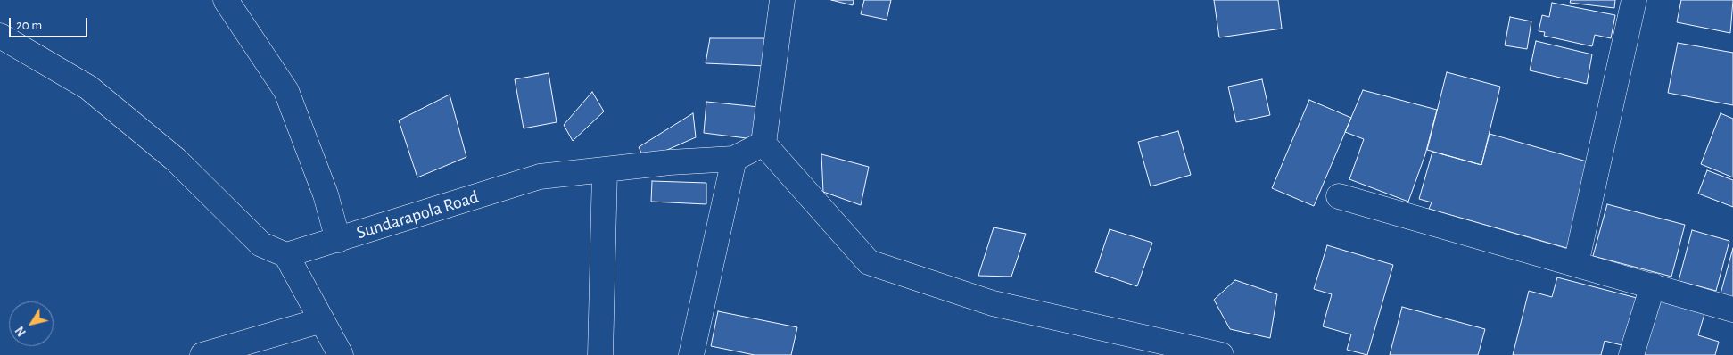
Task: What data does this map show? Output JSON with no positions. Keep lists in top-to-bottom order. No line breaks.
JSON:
{"streets":{"street":["Sundarapola Road"]},"scale_bar":"20 m","north":"bottom left"}
